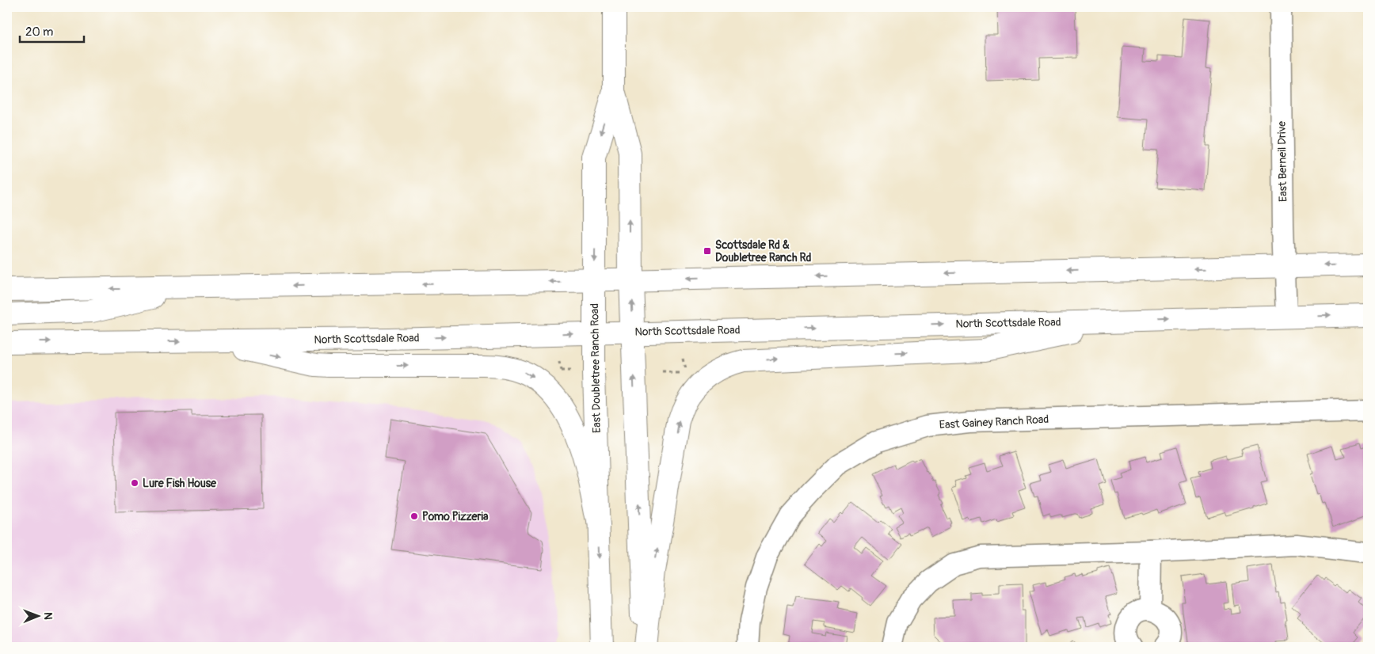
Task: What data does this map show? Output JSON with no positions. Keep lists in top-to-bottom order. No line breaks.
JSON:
{"streets":{"main road":["North Scottsdale Road","East Doubletree Ranch Road"],"street":["East Berneil Drive","East Gainey Ranch Road"]},"crossings":[["East Berneil Drive","North Scottsdale Road"],["North Scottsdale Road","East Doubletree Ranch Road"]],"places":{"transit":["Scottsdale Rd & Doubletree Ranch Rd"],"other":["Lure Fish House","Pomo Pizzeria"]},"scale_bar":"20 m","north":"right"}
